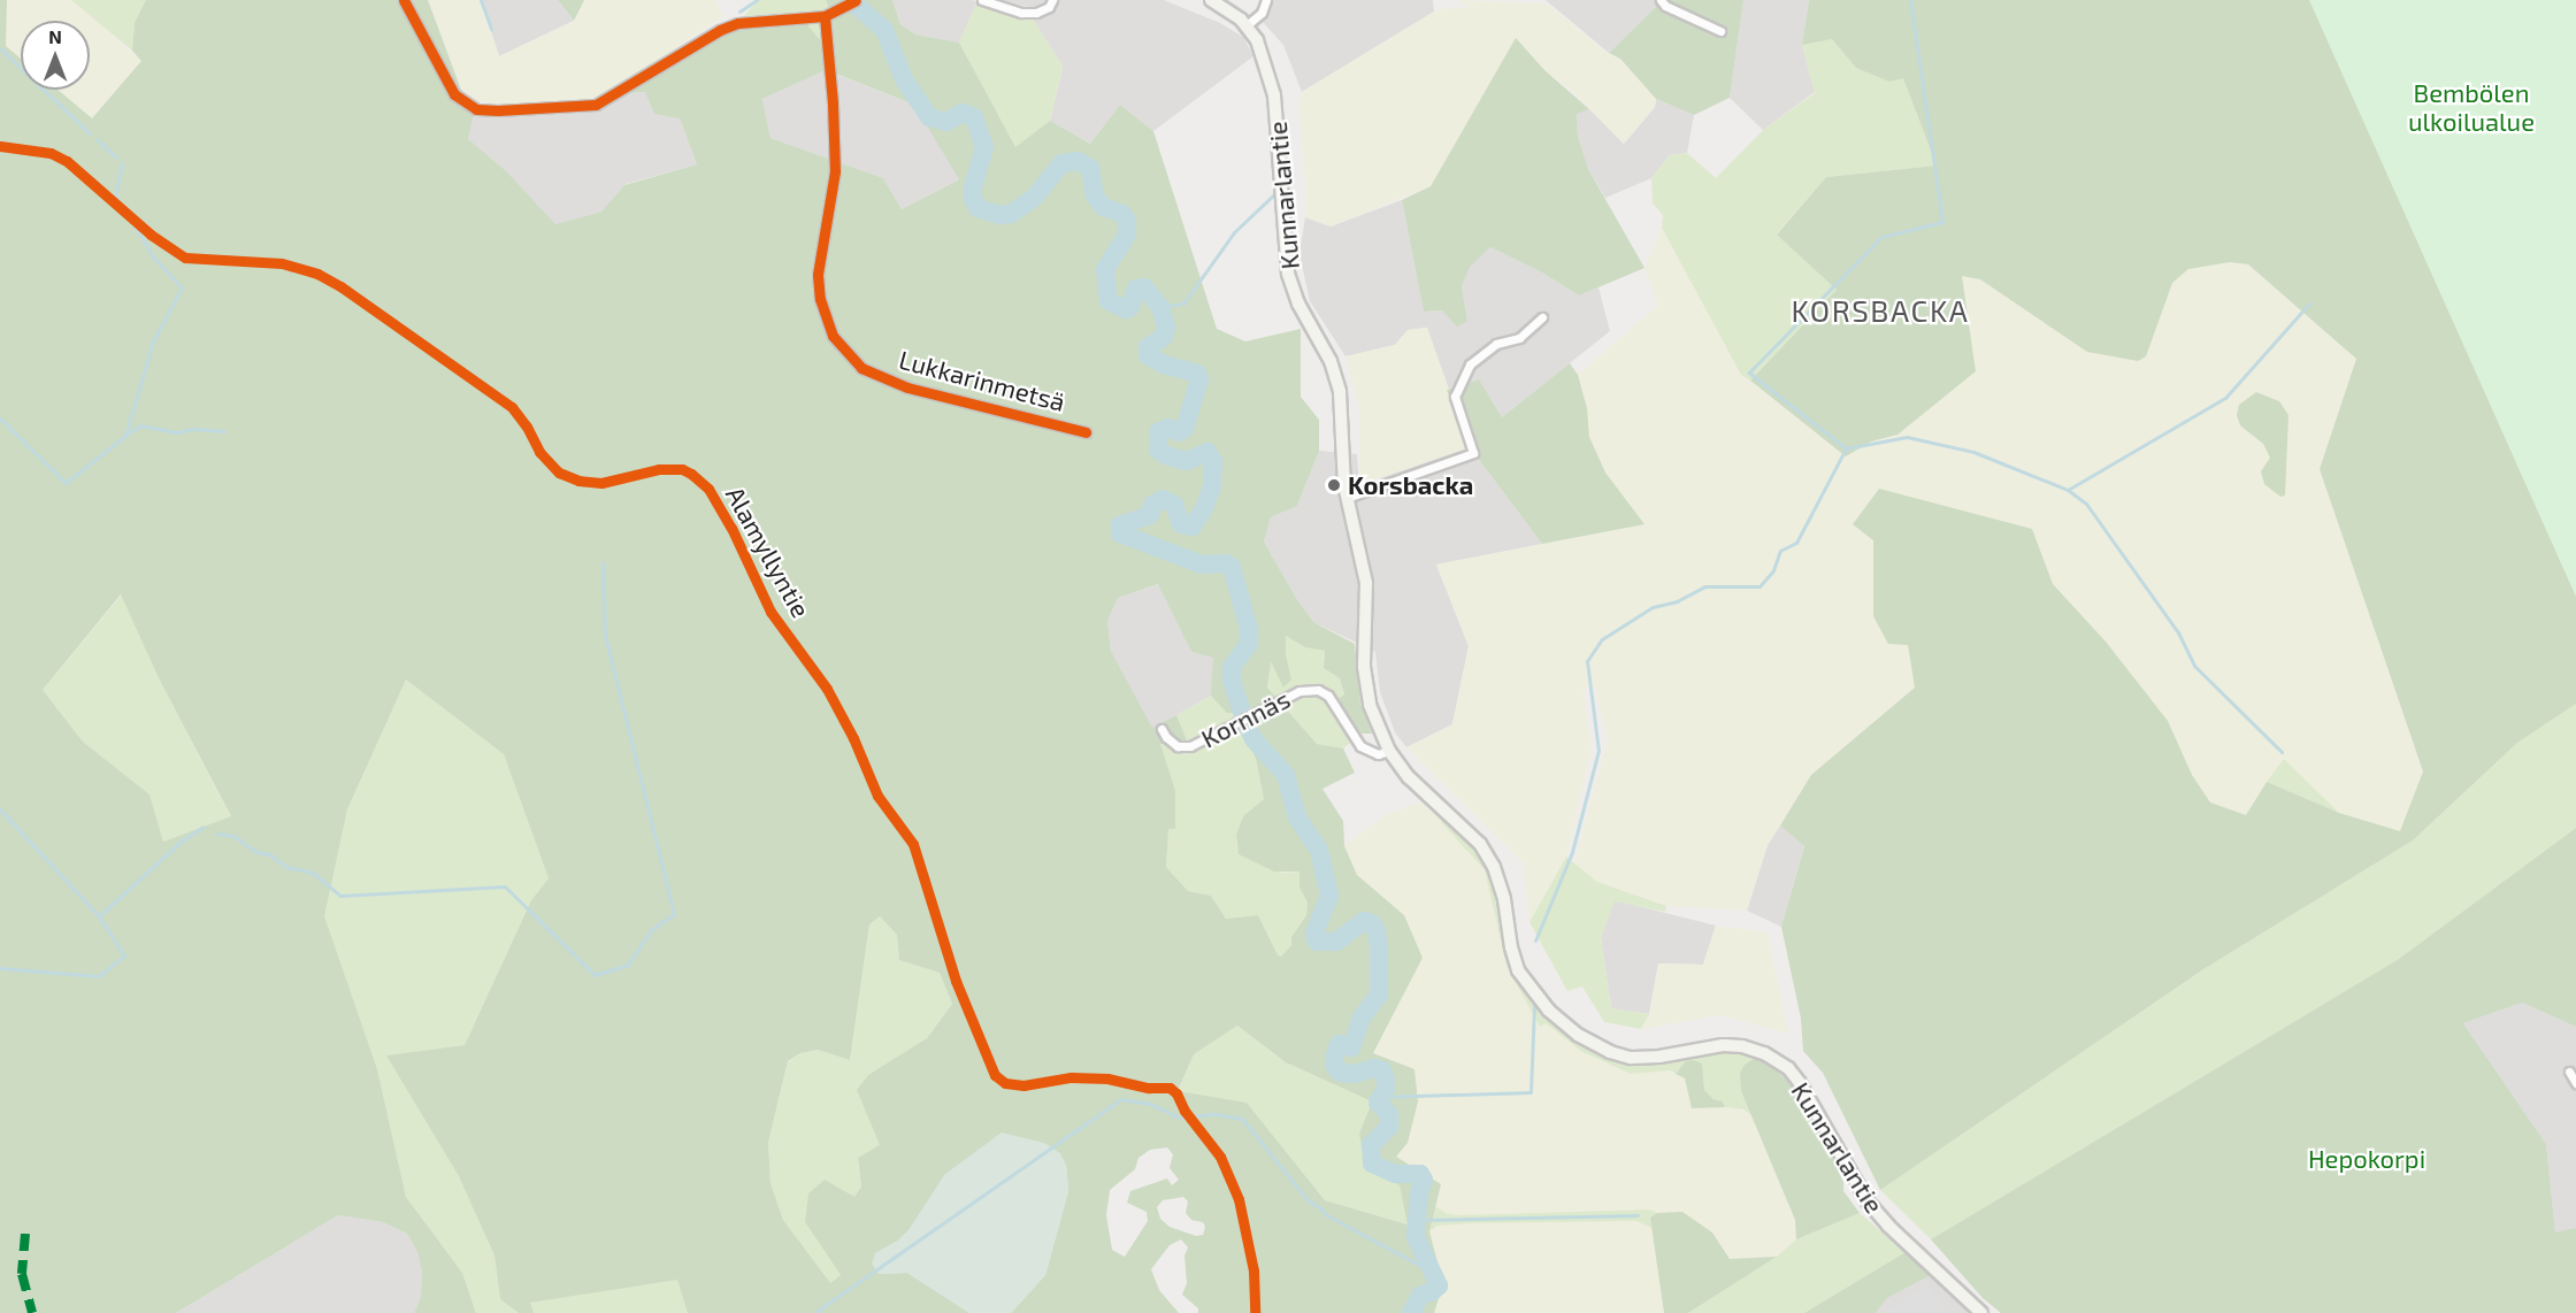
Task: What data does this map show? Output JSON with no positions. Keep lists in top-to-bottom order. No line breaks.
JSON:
{"streets":{"main road":["Kunnarlantie"],"street":["Lukkarinmetsä","Kornnäs"],"cycle path":["Alamyllyntie"]},"crossings":[["Kunnarlantie","Kornnäs"]],"districts":["KORSBACKA"],"parks":["Bembölen ulkoilualue","Hepokorpi"],"places":["Korsbacka"],"north":"top"}
